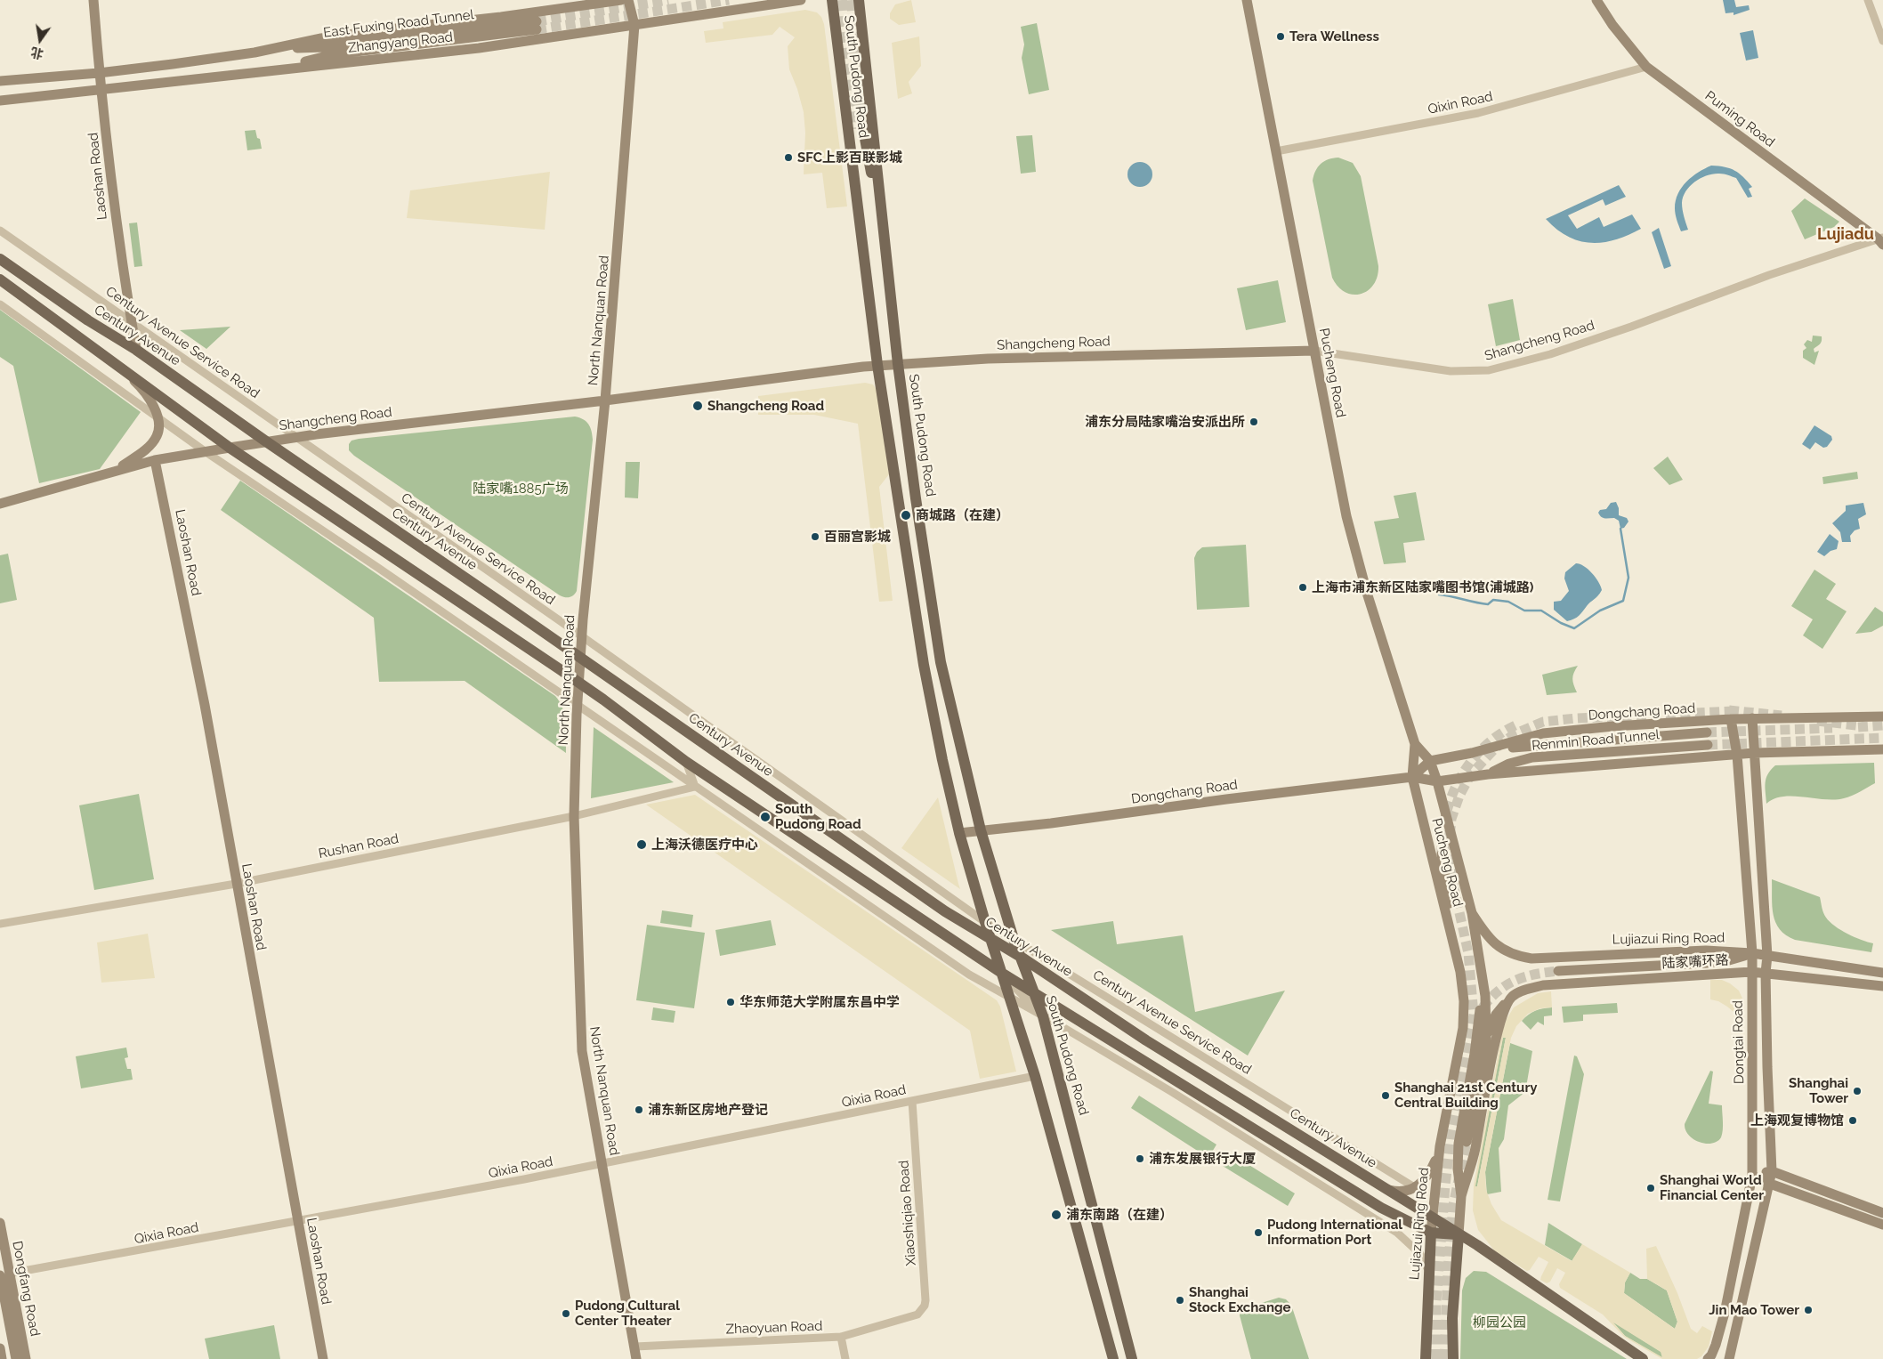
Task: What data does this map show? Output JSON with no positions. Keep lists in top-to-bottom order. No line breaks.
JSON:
{"streets":{"main road":["South Pudong Road","Century Avenue","Lujiazui Ring Road"],"street":["East Fuxing Road Tunnel","Zhangyang Road","Qixin Road","Puming Road","Laoshan Road","North Nanquan Road","Shangcheng Road","Century Avenue Service Road","Pucheng Road","Dongchang Road","Renmin Road Tunnel","Rushan Road","陆家嘴环路","Dongtai Road","Qixia Road","Xiaoshiqiao Road","Dongfang Road","Zhaoyuan Road"]},"crossings":[["East Fuxing Road Tunnel","Zhangyang Road"],["Zhangyang Road","Laoshan Road"],["Zhangyang Road","North Nanquan Road"],["South Pudong Road","Century Avenue"],["South Pudong Road","Shangcheng Road"],["South Pudong Road","Century Avenue Service Road"],["South Pudong Road","Dongchang Road"],["South Pudong Road","Qixia Road"],["Qixin Road","Puming Road"],["Qixin Road","Pucheng Road"],["Puming Road","Shangcheng Road"],["Laoshan Road","Century Avenue"],["Laoshan Road","Shangcheng Road"],["Laoshan Road","Century Avenue Service Road"],["Laoshan Road","Rushan Road"],["Laoshan Road","Qixia Road"],["North Nanquan Road","Century Avenue"],["North Nanquan Road","Shangcheng Road"],["North Nanquan Road","Century Avenue Service Road"],["North Nanquan Road","Rushan Road"],["North Nanquan Road","Qixia Road"],["North Nanquan Road","Zhaoyuan Road"],["Century Avenue","Shangcheng Road"],["Century Avenue","Lujiazui Ring Road"],["Shangcheng Road","Century Avenue Service Road"],["Shangcheng Road","Pucheng Road"],["Pucheng Road","Dongchang Road"],["Pucheng Road","Lujiazui Ring Road"],["Dongchang Road","Renmin Road Tunnel"],["Dongchang Road","Dongtai Road"],["Lujiazui Ring Road","Dongtai Road"],["陆家嘴环路","Dongtai Road"],["Qixia Road","Xiaoshiqiao Road"],["Qixia Road","Dongfang Road"],["Xiaoshiqiao Road","Zhaoyuan Road"]],"districts":["Lujiadu"],"parks":["陆家嘴1885广场","柳园公园"],"places":["Tera Wellness","SFC上影百联影城","Shangcheng Road","浦东分局陆家嘴治安派出所","商城路（在建）","百丽宫影城","上海市浦东新区陆家嘴图书馆(浦城路)","South Pudong Road","上海沃德医疗中心","华东师范大学附属东昌中学","Shanghai Tower","Shanghai 21st Century Central Building","浦东新区房地产登记","上海观复博物馆","浦东发展银行大厦","Shanghai World Financial Center","浦东南路（在建）","Pudong International Information Port","Shanghai Stock Exchange","Jin Mao Tower","Pudong Cultural Center Theater"],"north":"bottom"}
